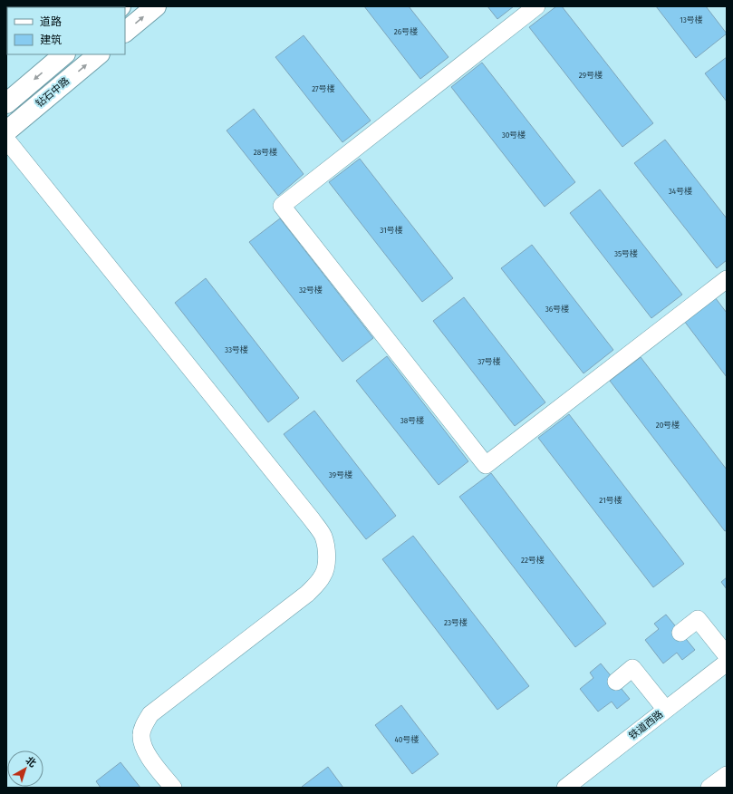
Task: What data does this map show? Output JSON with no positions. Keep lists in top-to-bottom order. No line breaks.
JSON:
{"streets":{"main road":["钻石中路"],"street":["铁道西路"]},"house_numbers":["13号楼","26号楼","29号楼","27号楼","30号楼","28号楼","34号楼","31号楼","35号楼","32号楼","36号楼","33号楼","37号楼","38号楼","20号楼","39号楼","21号楼","22号楼","23号楼","40号楼"],"legend":["道路","建筑"],"north":"top right"}
